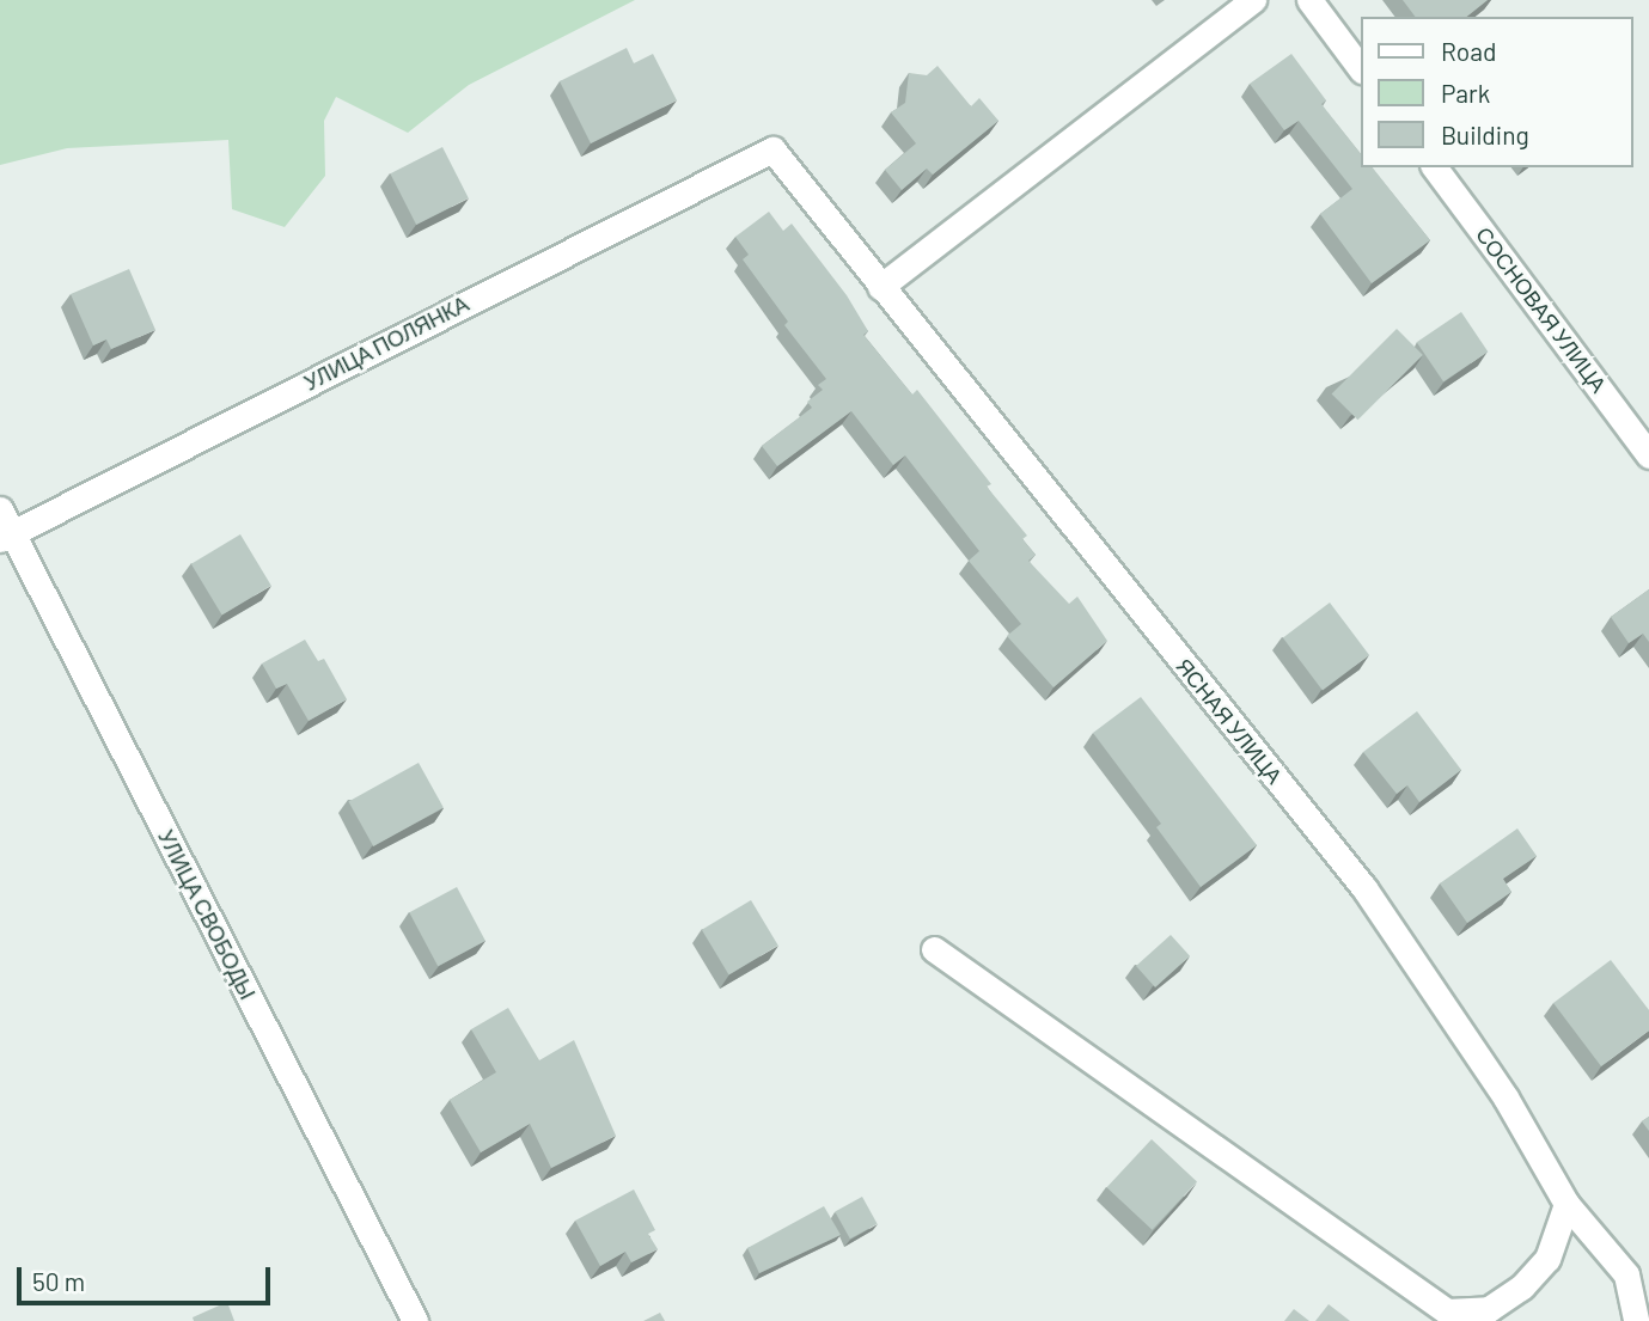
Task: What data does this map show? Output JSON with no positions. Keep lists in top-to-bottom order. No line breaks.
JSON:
{"streets":{"street":["СОСНОВАЯ УЛИЦА","УЛИЦА ПОЛЯНКА","ЯСНАЯ УЛИЦА","УЛИЦА СВОБОДЫ"]},"crossings":[["УЛИЦА ПОЛЯНКА","ЯСНАЯ УЛИЦА"],["УЛИЦА ПОЛЯНКА","УЛИЦА СВОБОДЫ"]],"legend":["Road","Park","Building"],"scale_bar":"50 m"}
